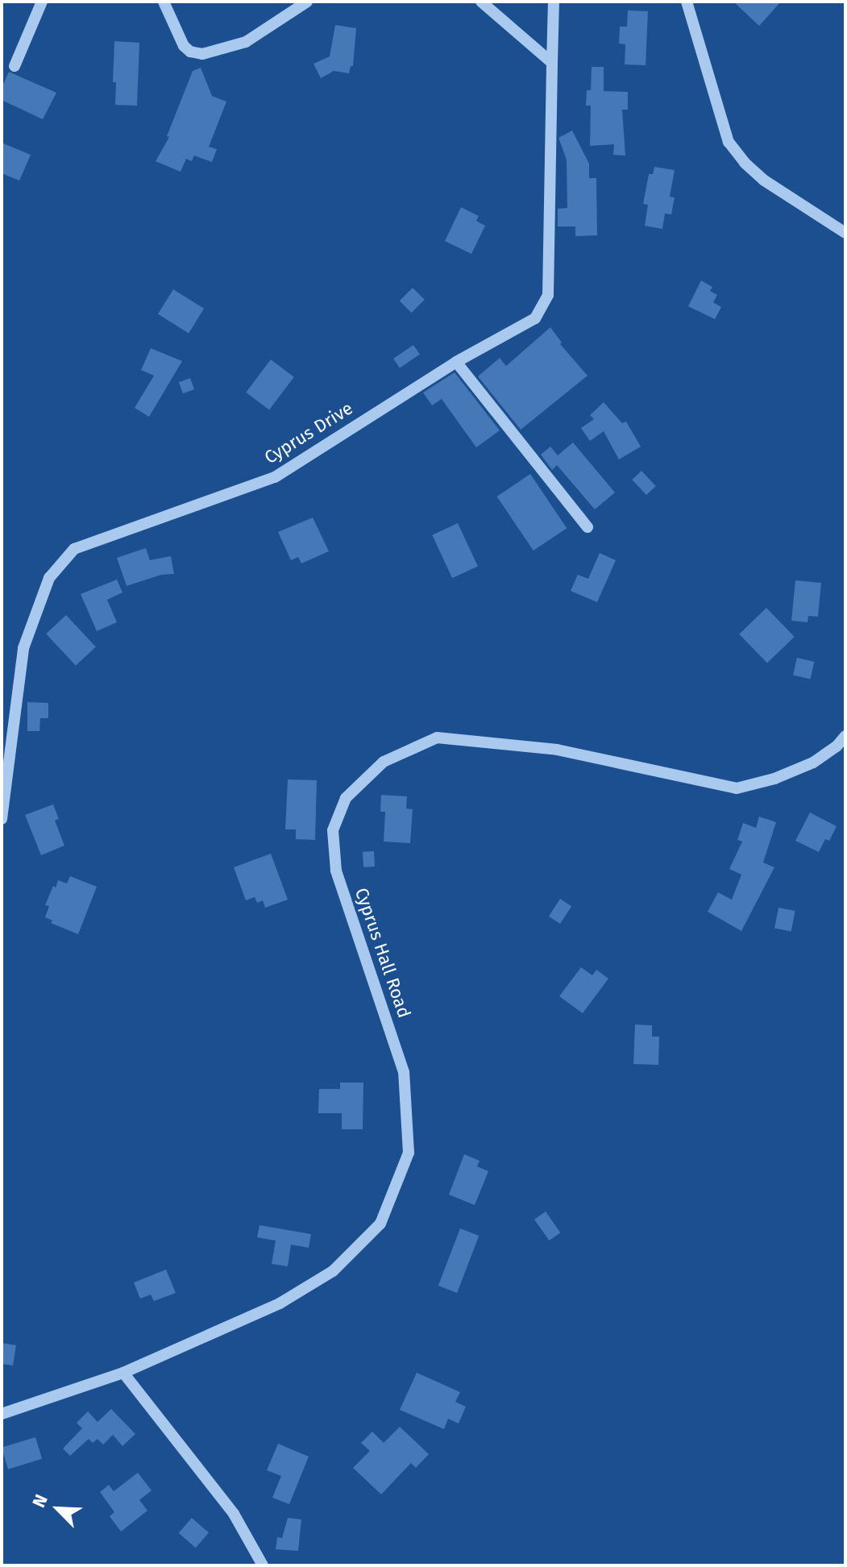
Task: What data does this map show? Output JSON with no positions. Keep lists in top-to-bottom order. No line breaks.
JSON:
{"streets":{"street":["Cyprus Drive","Cyprus Hall Road"]},"north":"top left"}
